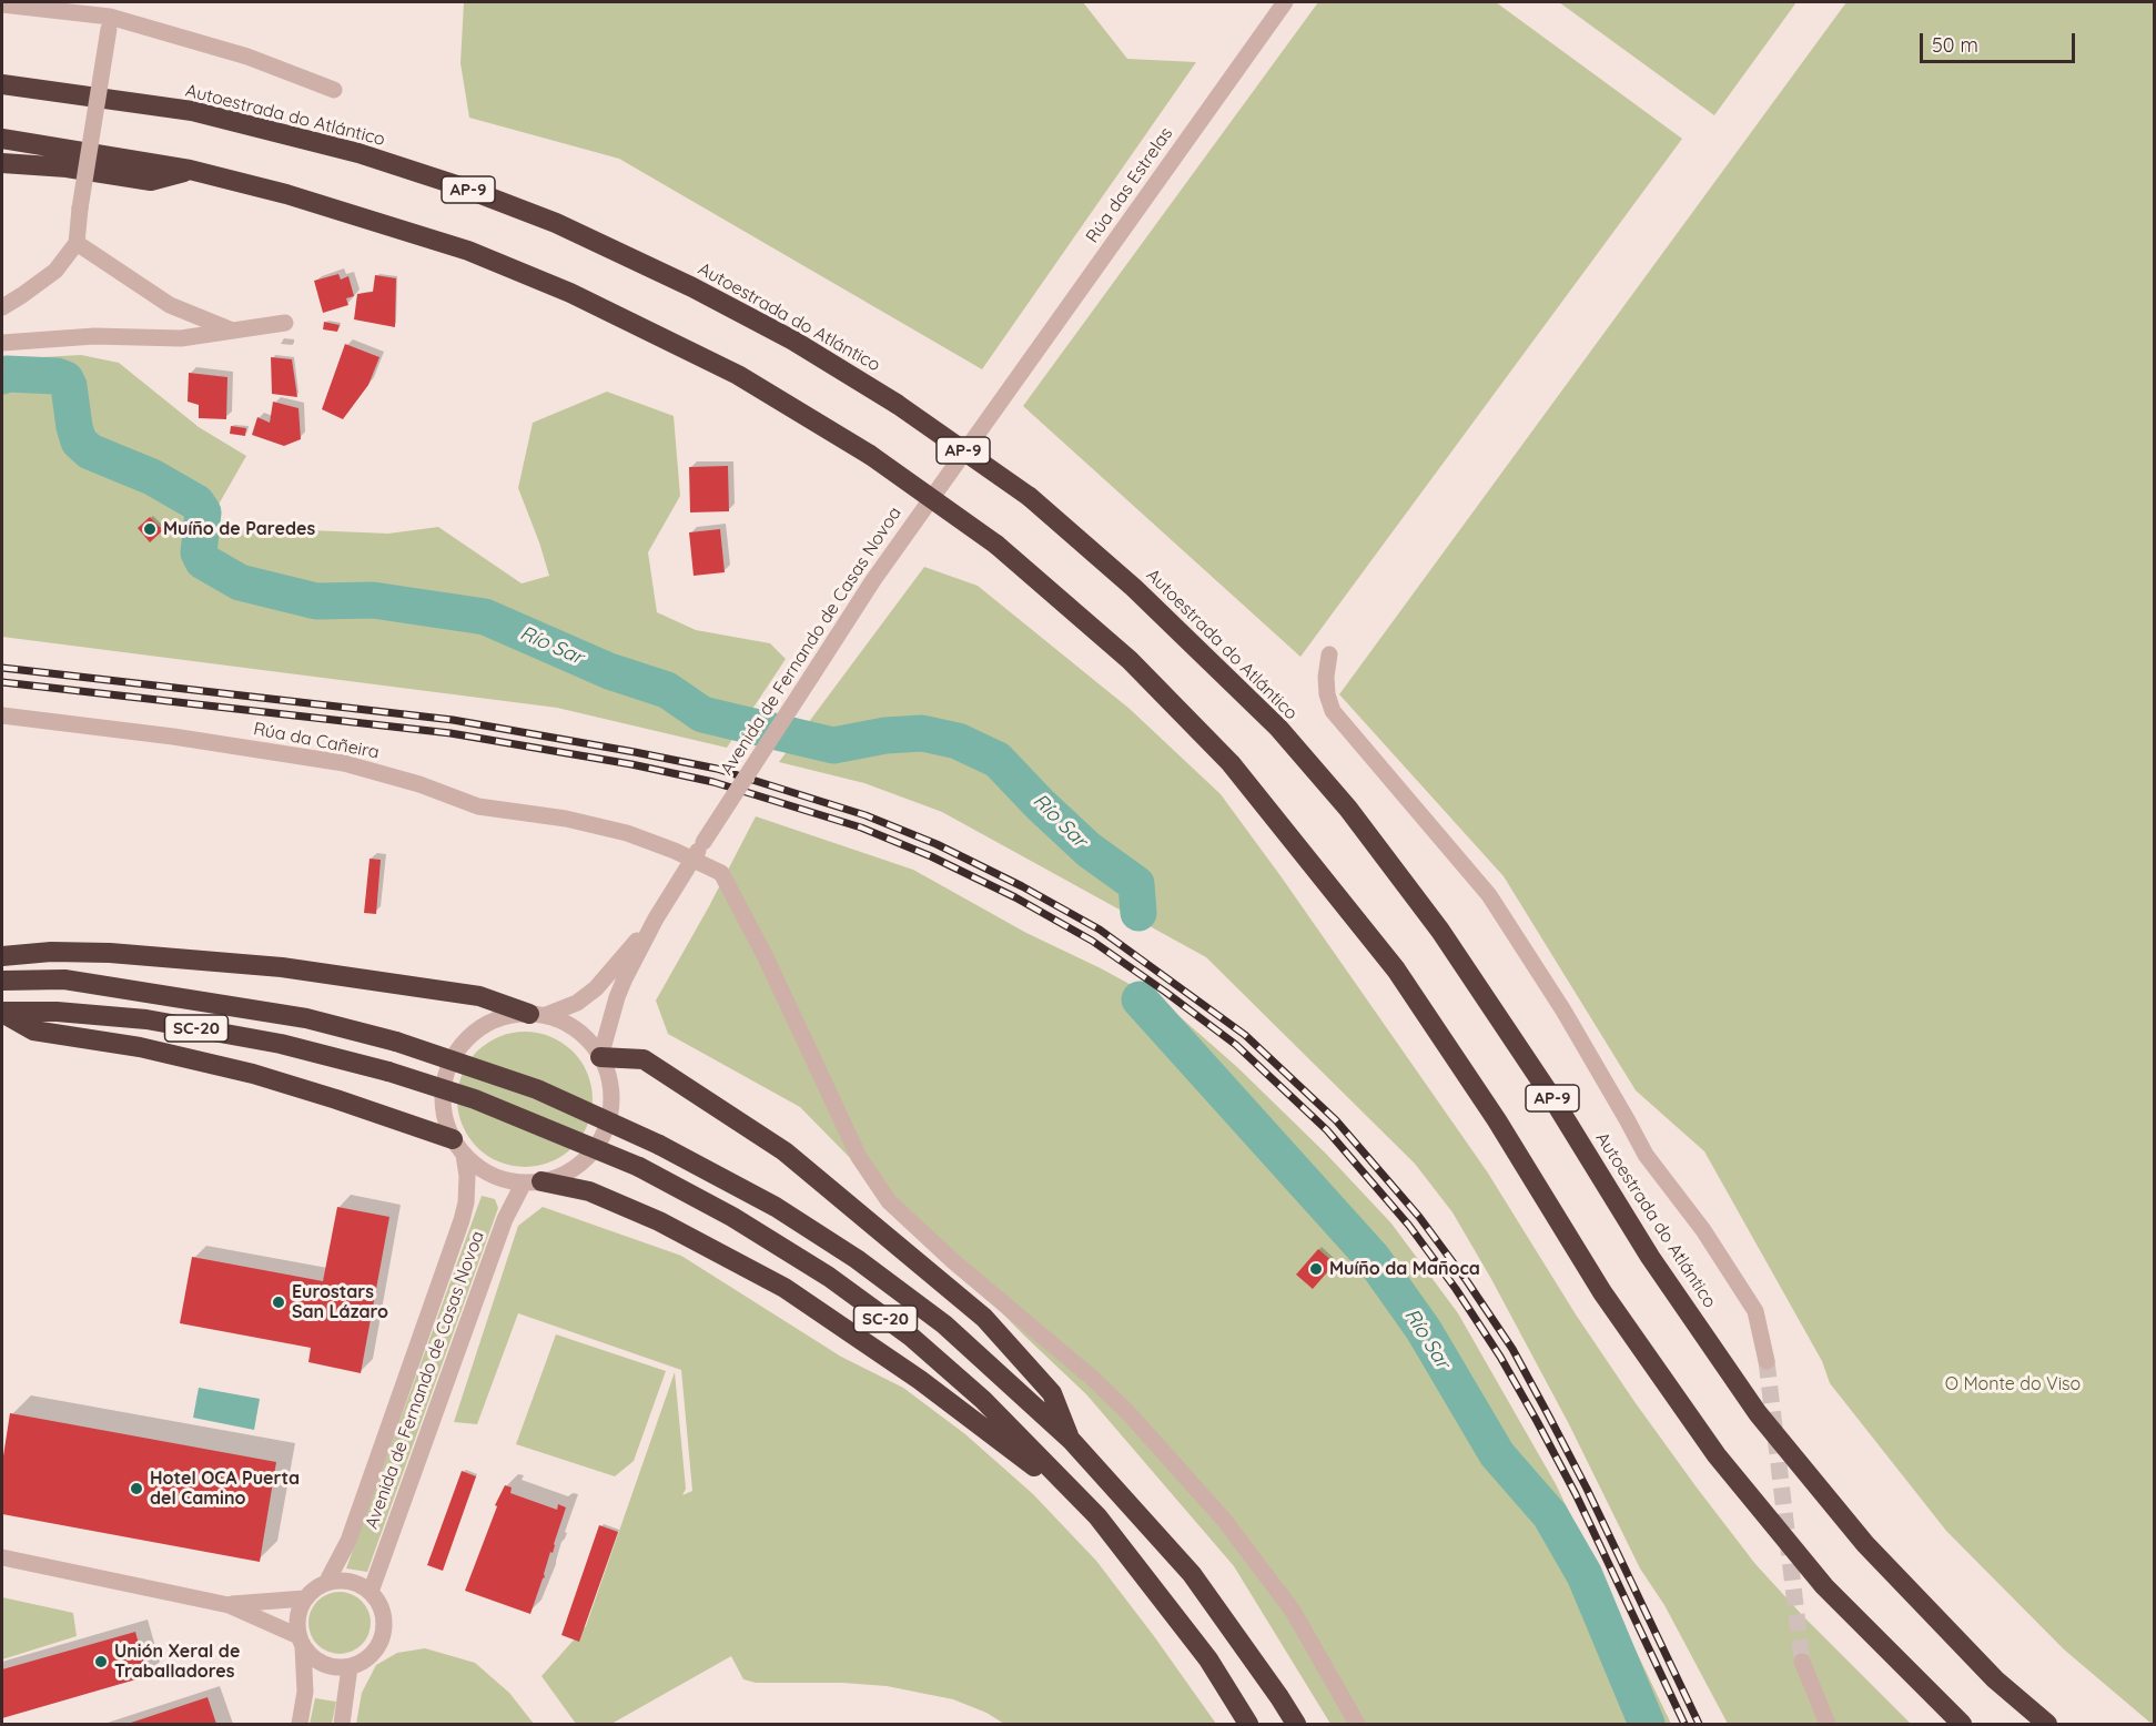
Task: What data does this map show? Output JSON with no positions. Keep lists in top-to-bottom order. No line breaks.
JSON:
{"streets":{"highway":["Autoestrada do Atlántico","AP-9","SC-20"],"street":["Rúa das Estrelas","Avenida de Fernando de Casas Novoa","Rúa da Cañeira"]},"crossings":[["Rúa das Estrelas","Avenida de Fernando de Casas Novoa"],["Avenida de Fernando de Casas Novoa","Rúa da Cañeira"]],"water":["Río Sar"],"parks":["O Monte do Viso"],"places":["Muíño de Paredes","Muíño da Mañoca","Eurostars San Lázaro","Hotel OCA Puerta del Camino","Unión Xeral de Traballadores"],"scale_bar":"50 m"}
